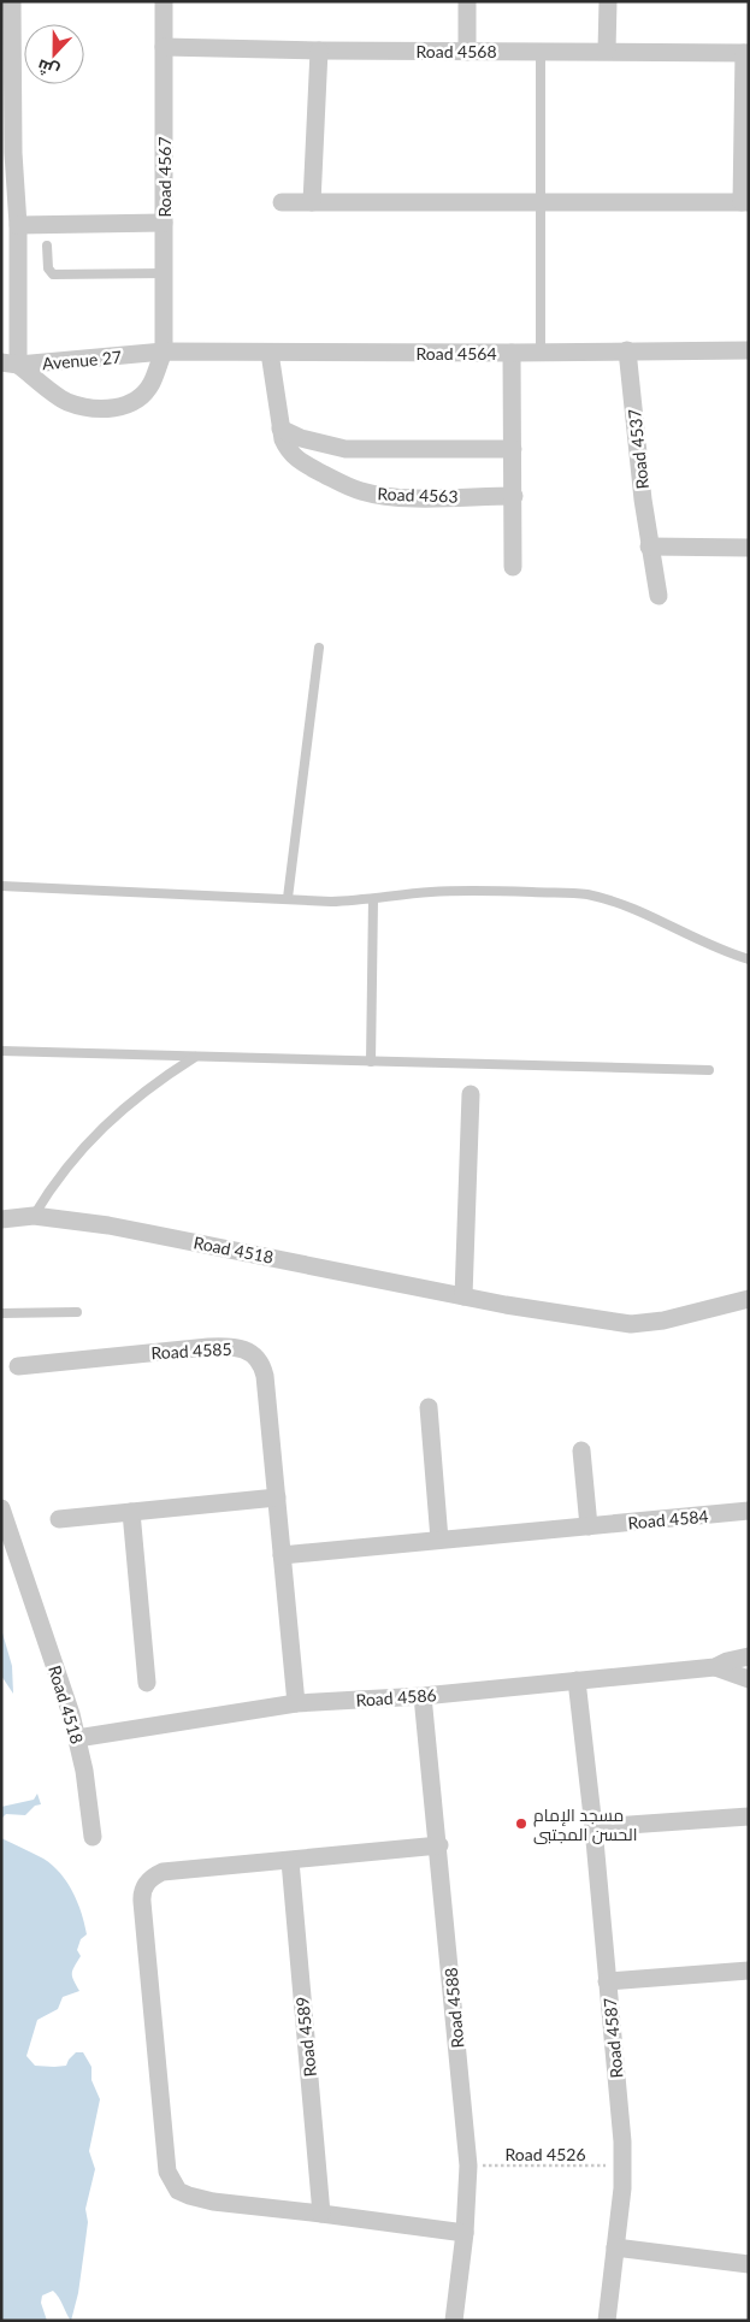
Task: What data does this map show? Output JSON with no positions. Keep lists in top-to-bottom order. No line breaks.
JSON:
{"streets":{"street":["Road 4568","Road 4567","Road 4564","Avenue 27","Road 4537","Road 4563","Road 4518","Road 4585","Road 4584","Road 4586","Road 4588","Road 4589","Road 4587"],"path":["Road 4526"]},"crossings":[["Road 4568","Road 4567"],["Road 4567","Road 4564"],["Road 4567","Avenue 27"],["Road 4564","Avenue 27"],["Road 4564","Road 4537"],["Road 4564","Road 4563"],["Road 4518","Road 4586"],["Road 4585","Road 4584"],["Road 4585","Road 4586"],["Road 4586","Road 4588"],["Road 4586","Road 4587"],["Road 4588","Road 4526"],["Road 4587","Road 4526"]],"places":["مسجد الإمام الحسن المجتبى"],"north":"bottom"}
